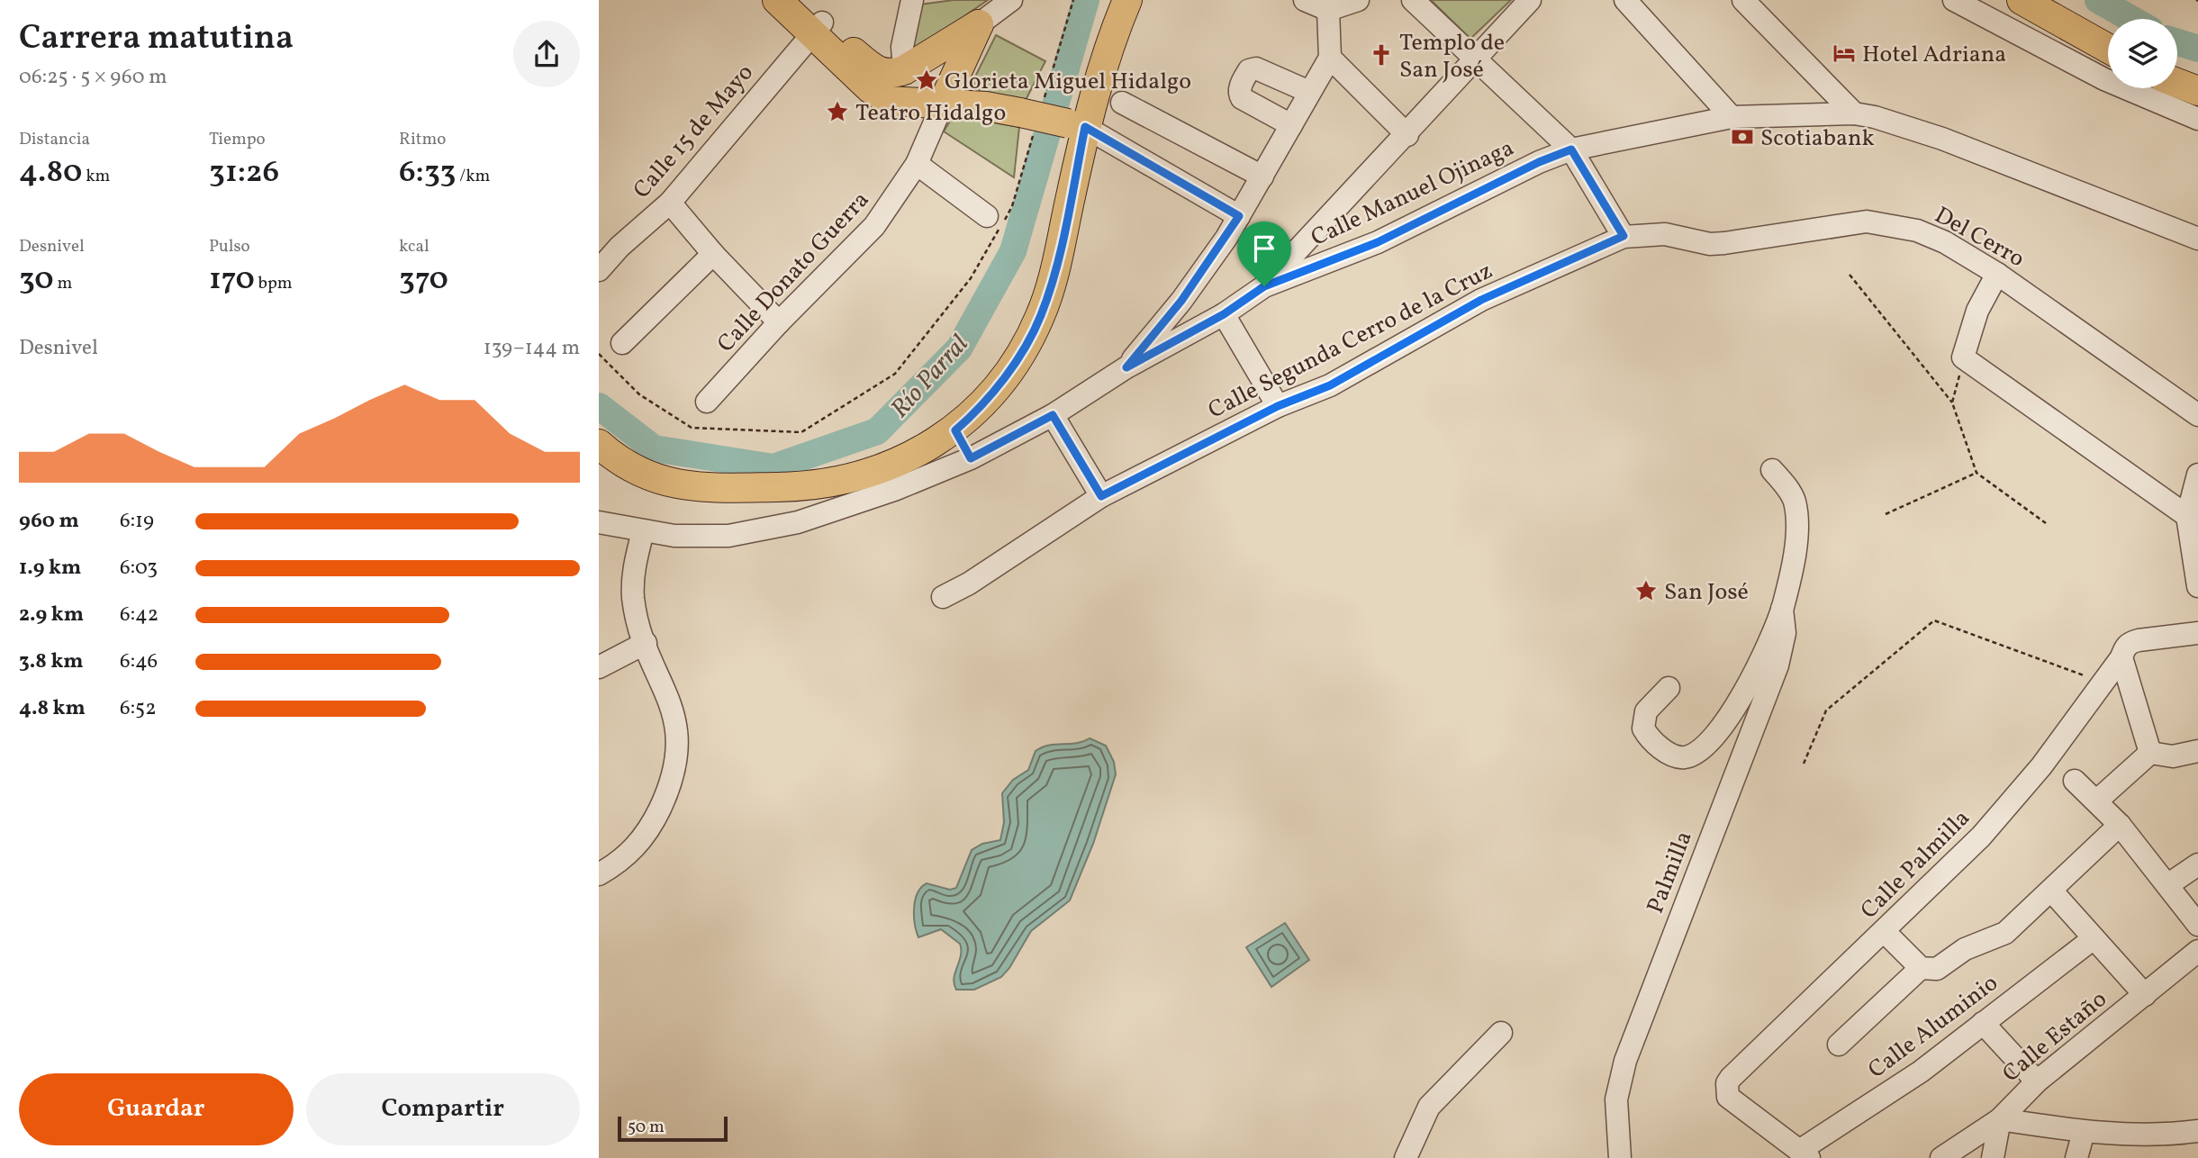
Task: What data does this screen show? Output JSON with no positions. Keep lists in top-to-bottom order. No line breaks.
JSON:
{"streets":{"street":["Calle 15 de Mayo","Calle Manuel Ojinaga","Del Cerro","Calle Donato Guerra","Calle Segunda Cerro de la Cruz","Calle Palmilla","Palmilla","Calle Aluminio","Calle Estaño"]},"crossings":[["Del Cerro","Calle Segunda Cerro de la Cruz"],["Calle Palmilla","Calle Aluminio"]],"water":["Río Parral"],"places":{"hotel":["Hotel Adriana"],"church":["Templo de San José"],"place":["Glorieta Miguel Hidalgo","Teatro Hidalgo","San José"],"bank":["Scotiabank"]},"scale_bar":"50 m","page":{"heading":["Carrera matutina","06:25 · 5 × 960 m"],"stats":[["Distancia","4.80 km"],["Tiempo","31:26"],["Ritmo","6:33 /km"],["Desnivel","30 m"],["Pulso","170 bpm"],["kcal","370"]],"chart":["Desnivel","139–144 m"],"list":[{"name":"960 m","note":"6:19"},{"name":"1.9 km","note":"6:03"},{"name":"2.9 km","note":"6:42"},{"name":"3.8 km","note":"6:46"},{"name":"4.8 km","note":"6:52"}],"buttons":["Guardar","Compartir"],"scale":"50 m"}}
